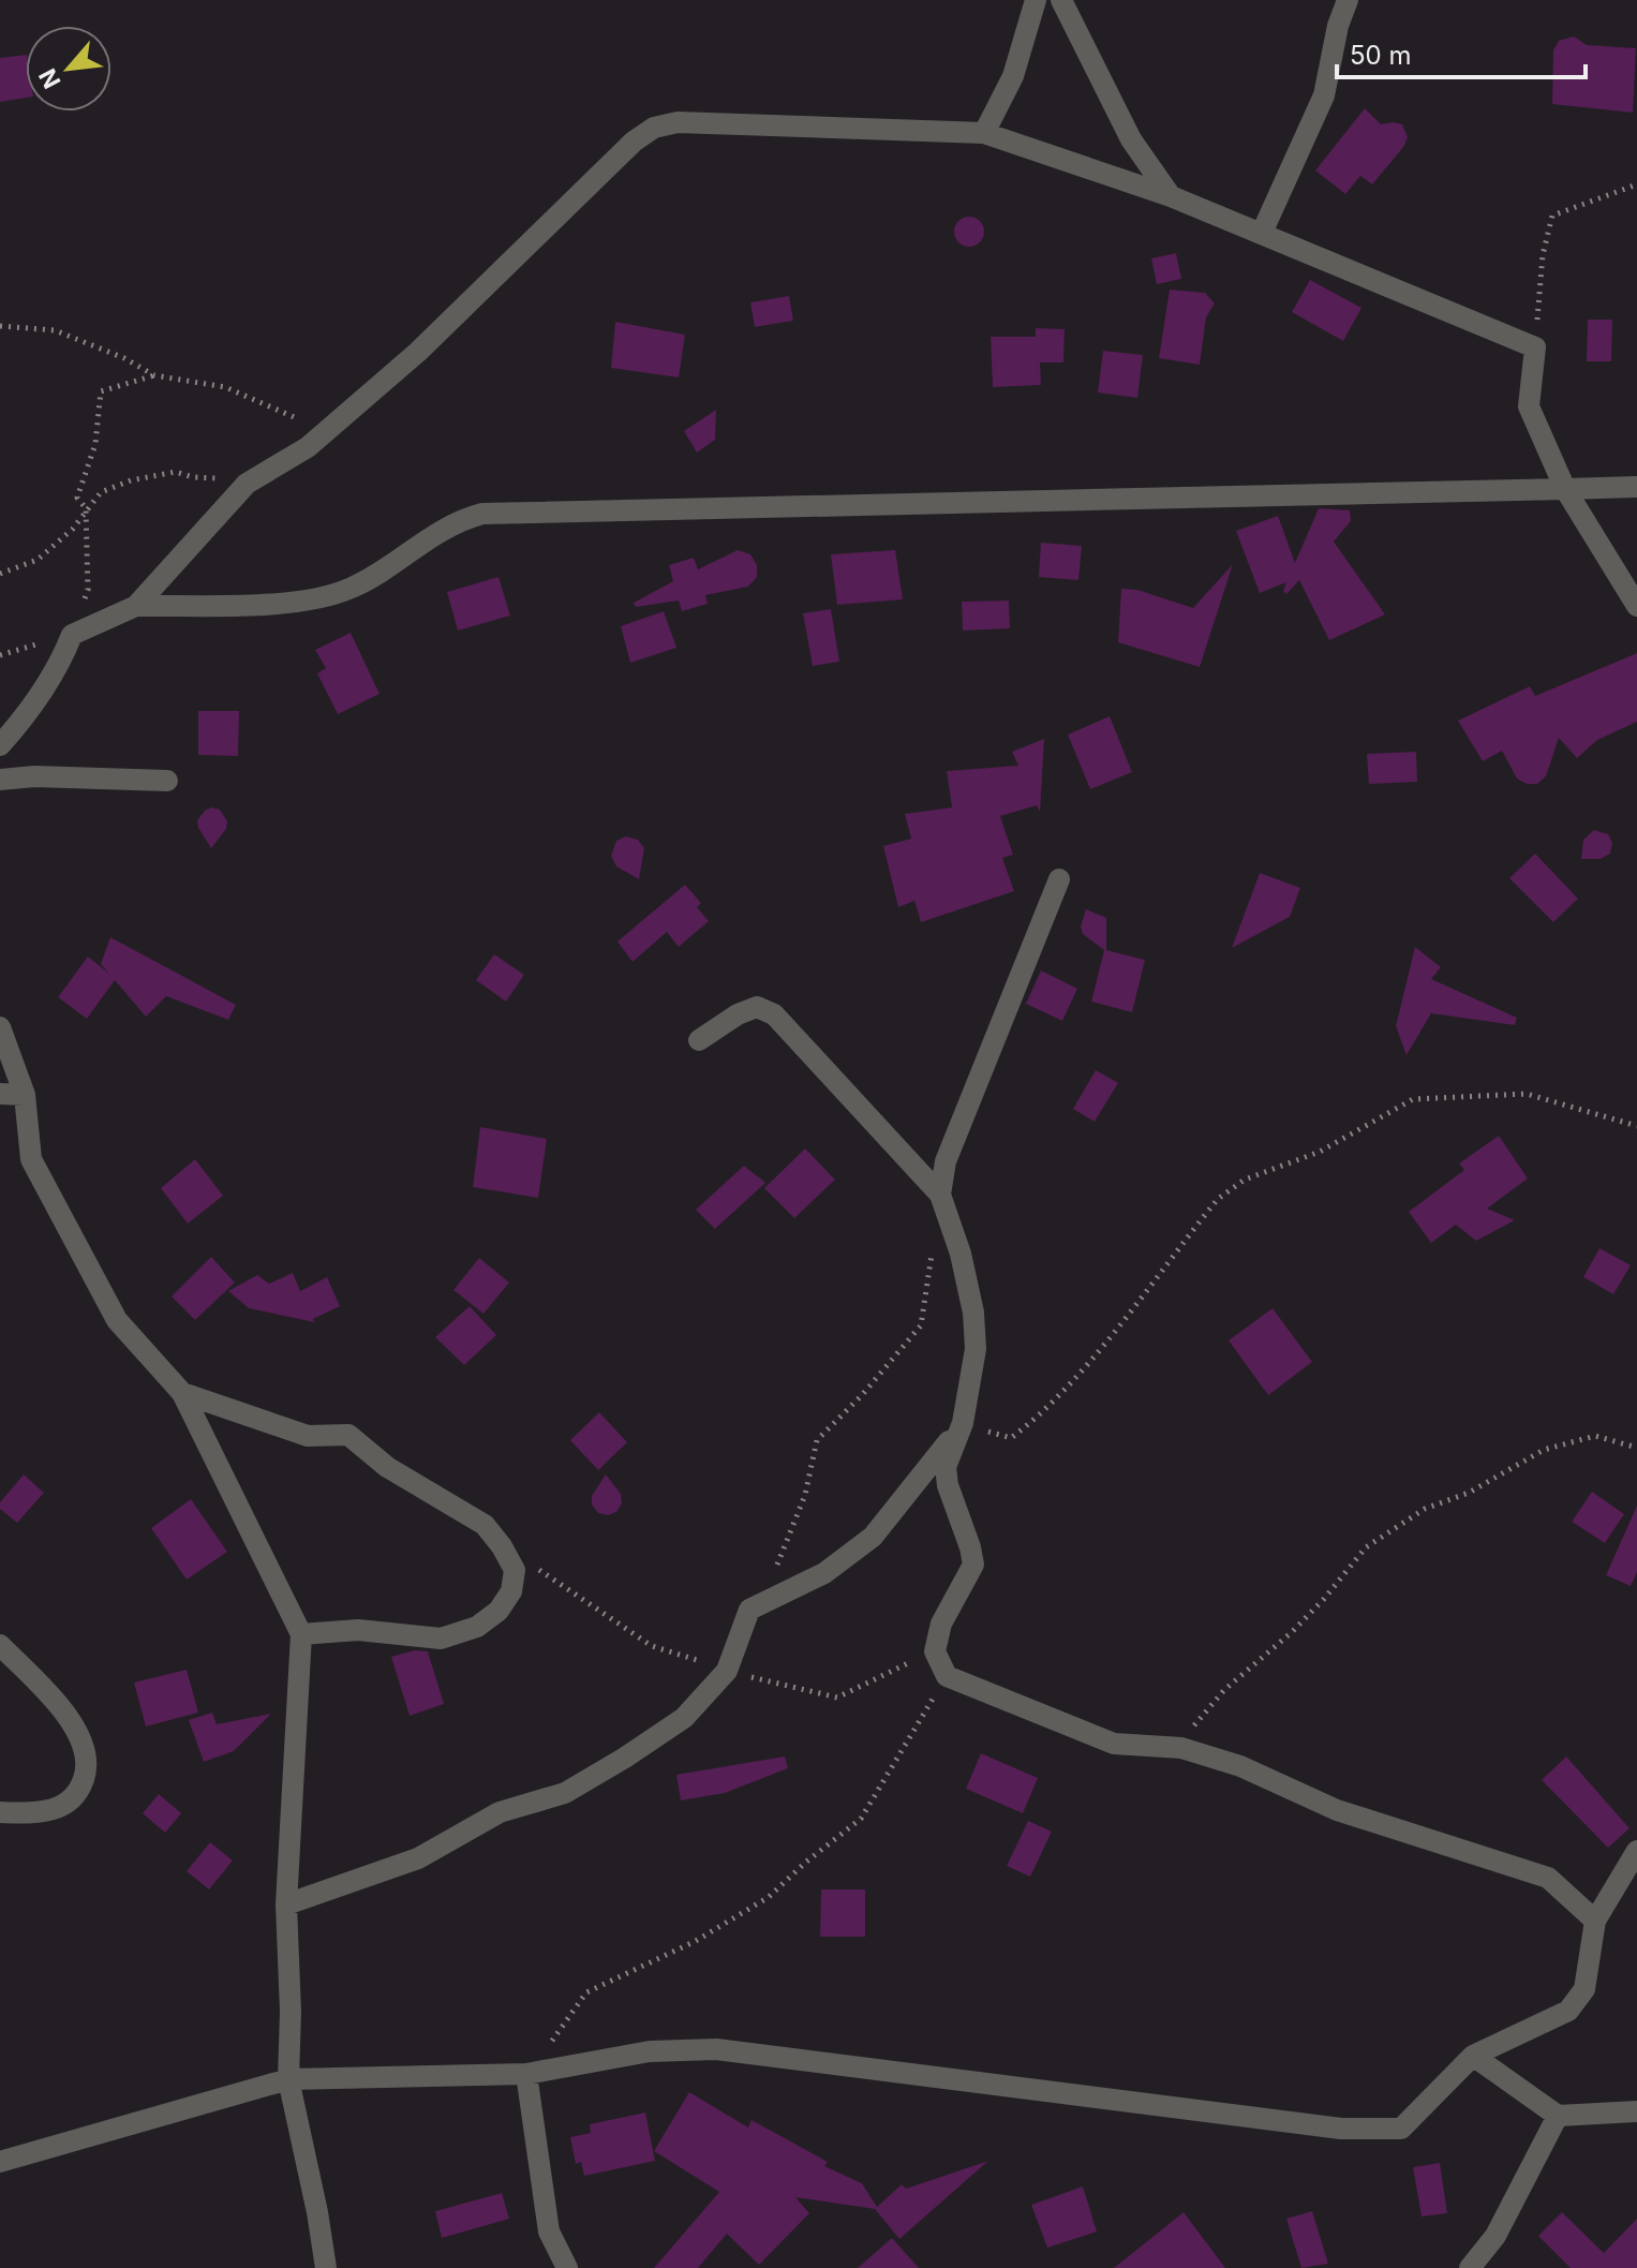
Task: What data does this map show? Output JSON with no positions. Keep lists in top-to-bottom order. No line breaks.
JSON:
{"scale_bar":"50 m","north":"bottom left"}
